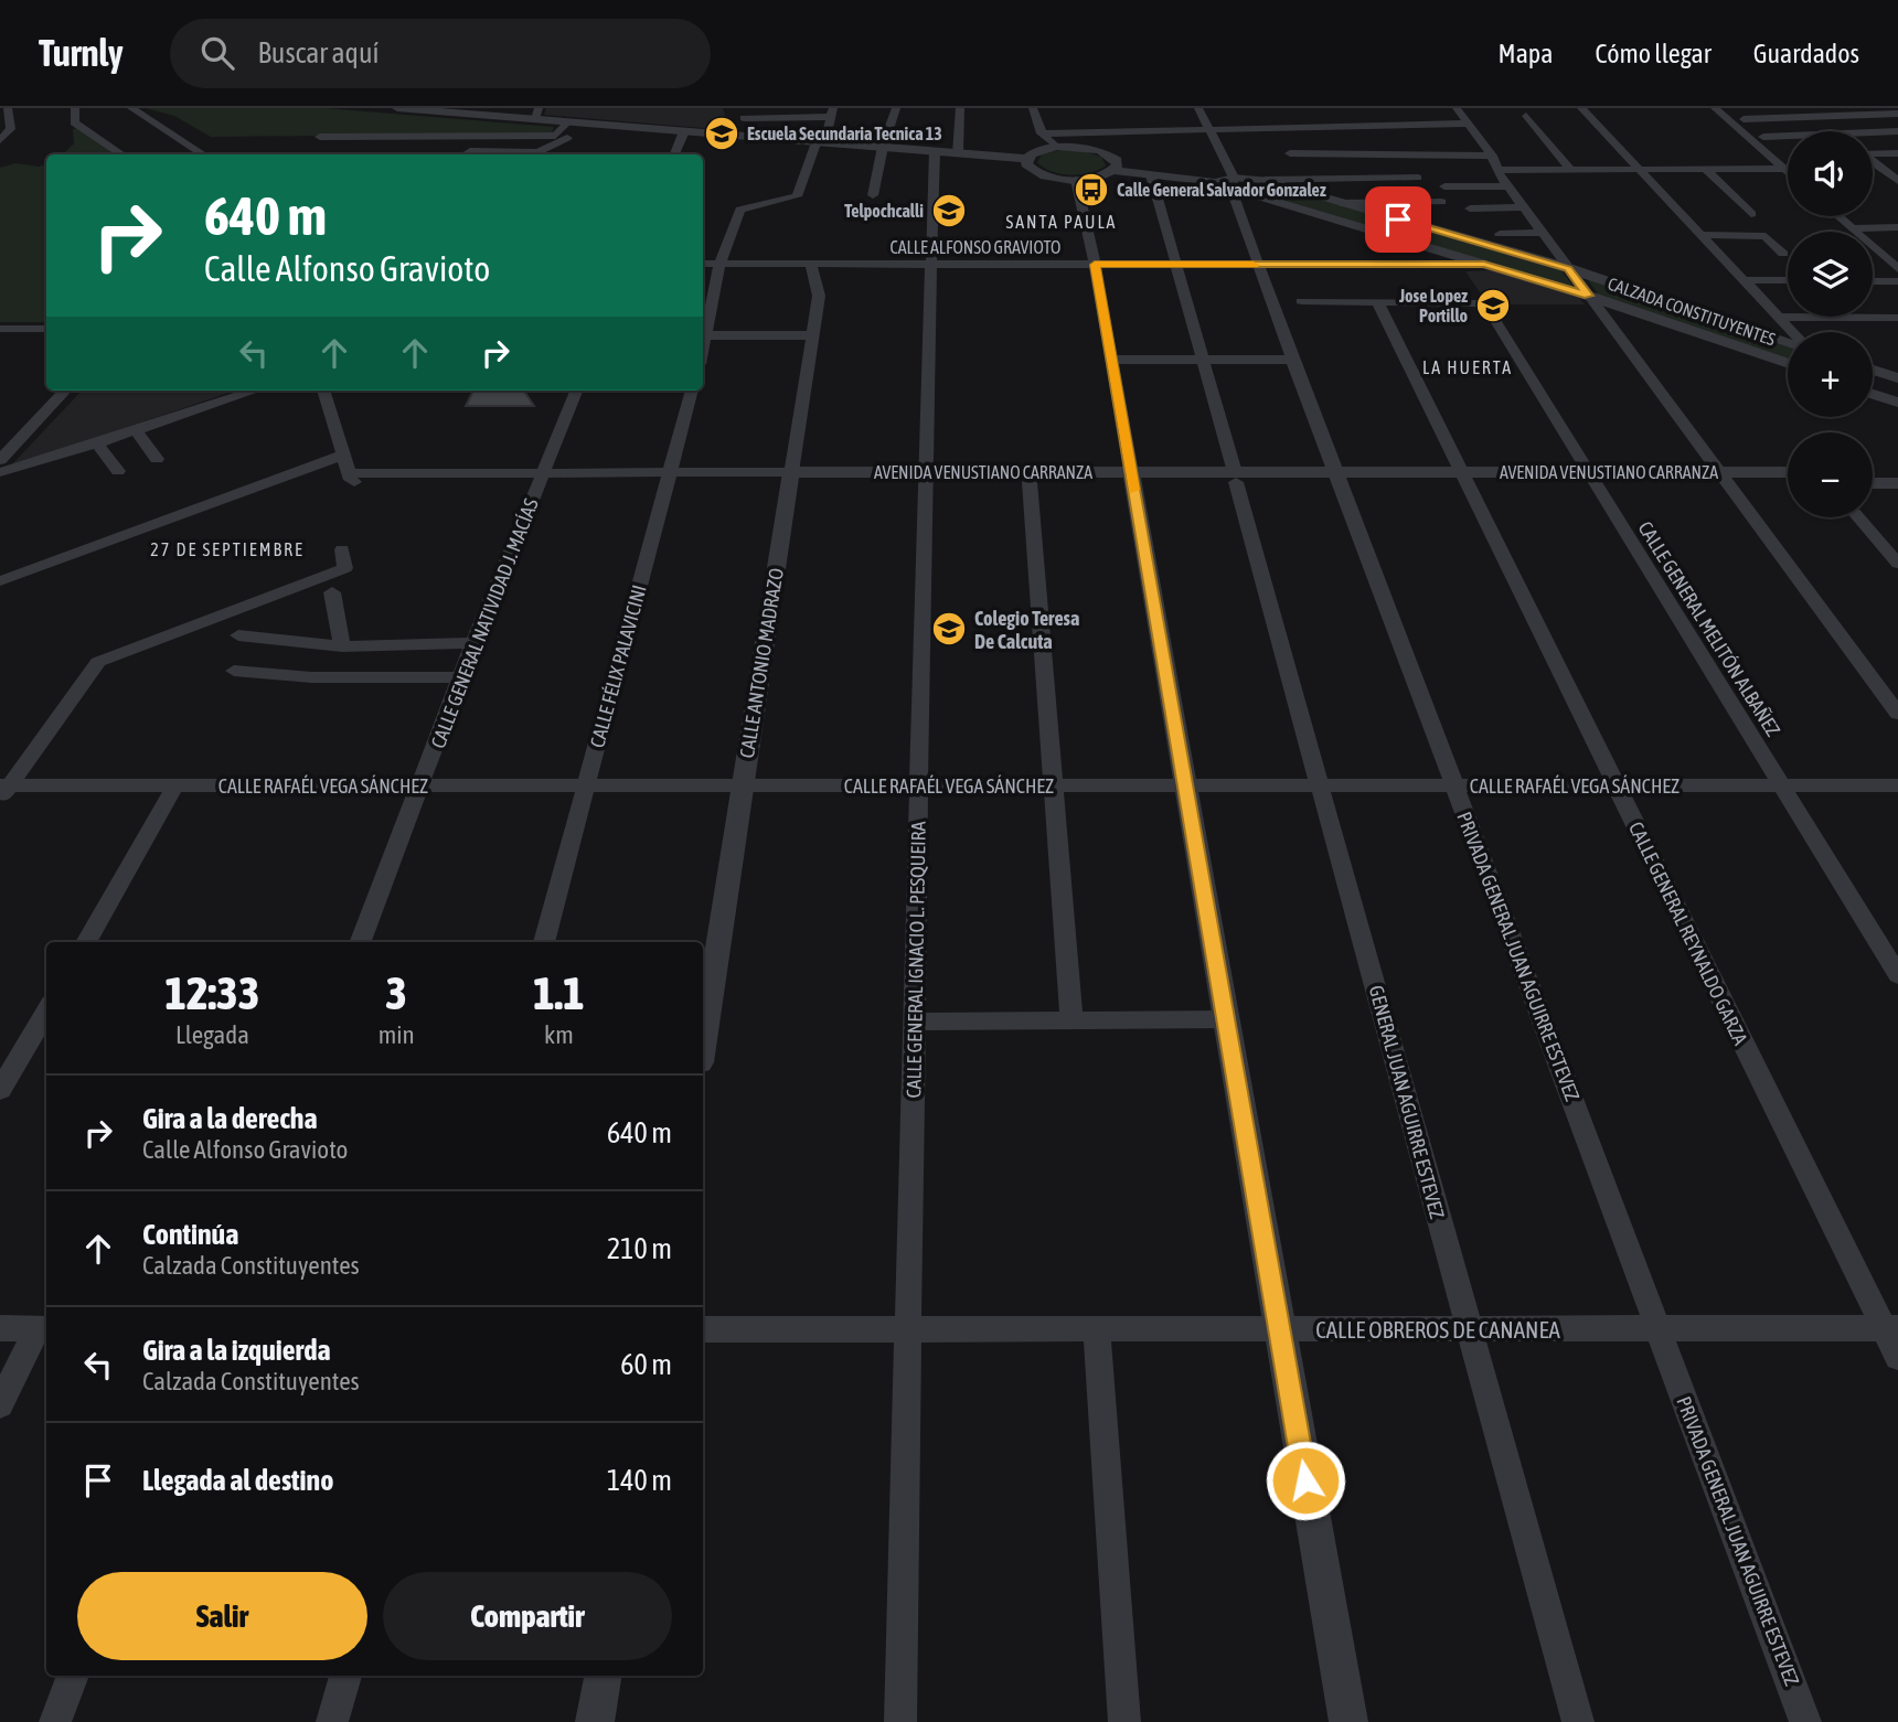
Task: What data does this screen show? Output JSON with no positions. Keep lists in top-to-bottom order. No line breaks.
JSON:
{"streets":{"street":["CALLE ALFONSO GRAVIOTO","CALZADA CONSTITUYENTES","AVENIDA VENUSTIANO CARRANZA","CALLE GENERAL NATIVIDAD J. MACÍAS","CALLE GENERAL MELITÓN ALBAÑEZ","CALLE ANTONIO MADRAZO","CALLE FÉLIX PALAVICINI","CALLE RAFAÉL VEGA SÁNCHEZ","CALLE GENERAL REYNALDO GARZA","PRIVADA GENERAL JUAN AGUIRRE ESTEVEZ","CALLE GENERAL IGNACIO L. PESQUEIRA","GENERAL JUAN AGUIRRE ESTEVEZ","CALLE OBREROS DE CANANEA"]},"crossings":[["CALLE ALFONSO GRAVIOTO","CALZADA CONSTITUYENTES"],["CALLE ALFONSO GRAVIOTO","CALLE ANTONIO MADRAZO"],["CALLE ALFONSO GRAVIOTO","PRIVADA GENERAL JUAN AGUIRRE ESTEVEZ"],["CALLE ALFONSO GRAVIOTO","CALLE GENERAL IGNACIO L. PESQUEIRA"],["CALLE ALFONSO GRAVIOTO","GENERAL JUAN AGUIRRE ESTEVEZ"],["CALZADA CONSTITUYENTES","PRIVADA GENERAL JUAN AGUIRRE ESTEVEZ"],["CALZADA CONSTITUYENTES","GENERAL JUAN AGUIRRE ESTEVEZ"],["AVENIDA VENUSTIANO CARRANZA","CALLE GENERAL NATIVIDAD J. MACÍAS"],["AVENIDA VENUSTIANO CARRANZA","CALLE GENERAL MELITÓN ALBAÑEZ"],["AVENIDA VENUSTIANO CARRANZA","CALLE ANTONIO MADRAZO"],["AVENIDA VENUSTIANO CARRANZA","CALLE FÉLIX PALAVICINI"],["AVENIDA VENUSTIANO CARRANZA","CALLE GENERAL REYNALDO GARZA"],["AVENIDA VENUSTIANO CARRANZA","PRIVADA GENERAL JUAN AGUIRRE ESTEVEZ"],["AVENIDA VENUSTIANO CARRANZA","CALLE GENERAL IGNACIO L. PESQUEIRA"],["AVENIDA VENUSTIANO CARRANZA","GENERAL JUAN AGUIRRE ESTEVEZ"],["CALLE GENERAL NATIVIDAD J. MACÍAS","CALLE RAFAÉL VEGA SÁNCHEZ"],["CALLE GENERAL MELITÓN ALBAÑEZ","CALLE RAFAÉL VEGA SÁNCHEZ"],["CALLE GENERAL MELITÓN ALBAÑEZ","CALLE GENERAL REYNALDO GARZA"],["CALLE ANTONIO MADRAZO","CALLE RAFAÉL VEGA SÁNCHEZ"],["CALLE FÉLIX PALAVICINI","CALLE RAFAÉL VEGA SÁNCHEZ"],["CALLE RAFAÉL VEGA SÁNCHEZ","CALLE GENERAL REYNALDO GARZA"],["CALLE RAFAÉL VEGA SÁNCHEZ","PRIVADA GENERAL JUAN AGUIRRE ESTEVEZ"],["CALLE RAFAÉL VEGA SÁNCHEZ","CALLE GENERAL IGNACIO L. PESQUEIRA"],["CALLE RAFAÉL VEGA SÁNCHEZ","GENERAL JUAN AGUIRRE ESTEVEZ"],["CALLE GENERAL REYNALDO GARZA","CALLE OBREROS DE CANANEA"],["PRIVADA GENERAL JUAN AGUIRRE ESTEVEZ","CALLE OBREROS DE CANANEA"],["CALLE GENERAL IGNACIO L. PESQUEIRA","CALLE OBREROS DE CANANEA"],["GENERAL JUAN AGUIRRE ESTEVEZ","CALLE OBREROS DE CANANEA"]],"districts":["SANTA PAULA","LA HUERTA","27 DE SEPTIEMBRE"],"places":{"school or university":["Escuela Secundaria Tecnica 13","Telpochcalli","Jose Lopez Portillo","Colegio Teresa De Calcuta"],"bus stop":["Calle General Salvador Gonzalez"]},"page":{"header":"Turnly","search":"Buscar aquí","nav":["Mapa","Cómo llegar","Guardados"],"map_buttons":["+","−"],"turn":["640 m","Calle Alfonso Gravioto"],"eta":["12:33","Llegada","3","min","1.1","km"],"list":[{"name":"Gira a la derecha","note":"Calle Alfonso Gravioto","value":"640 m"},{"name":"Continúa","note":"Calzada Constituyentes","value":"210 m"},{"name":"Gira a la izquierda","note":"Calzada Constituyentes","value":"60 m"},{"name":"Llegada al destino","value":"140 m"}],"buttons":["Salir","Compartir"]}}
